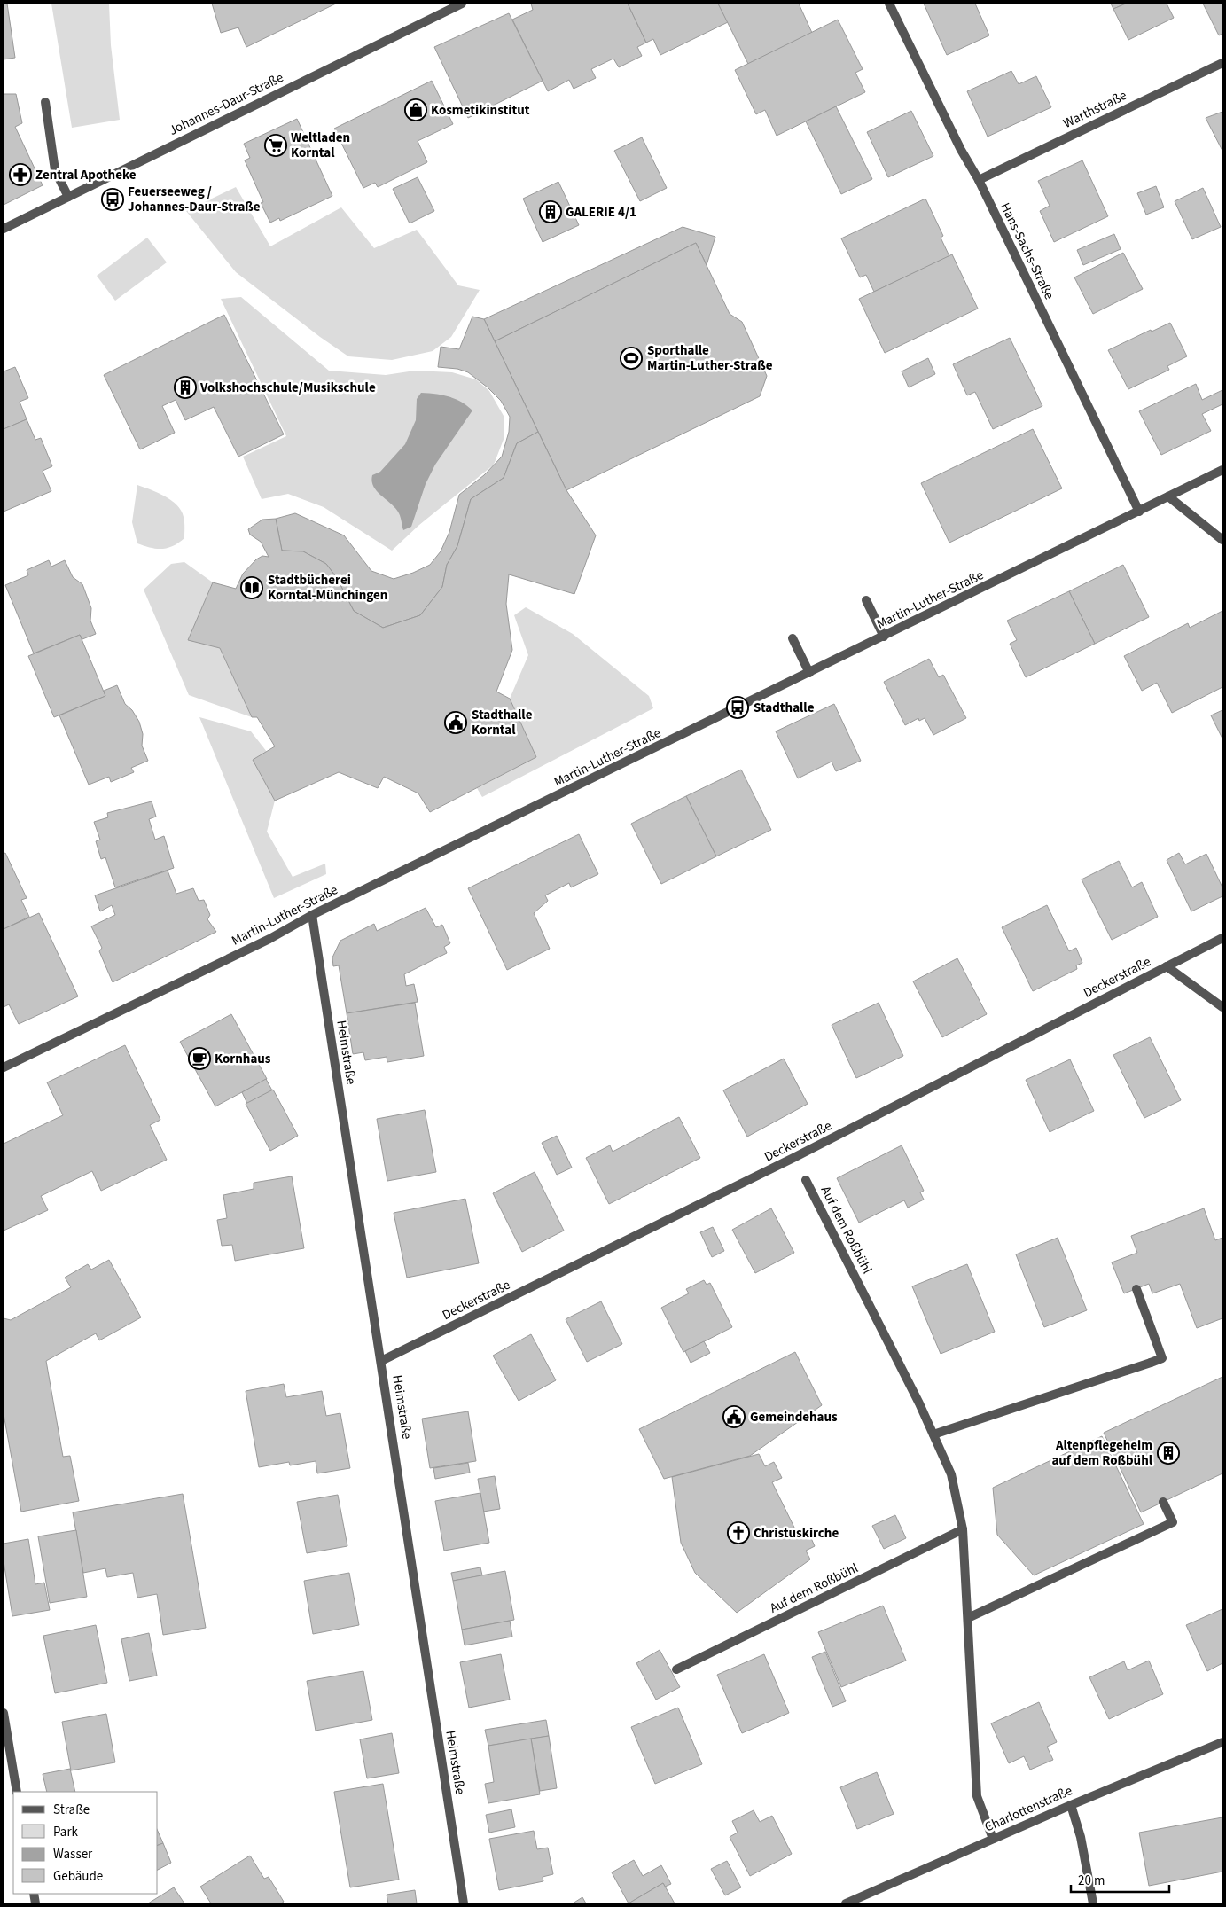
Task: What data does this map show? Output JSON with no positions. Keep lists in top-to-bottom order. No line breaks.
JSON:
{"streets":{"street":["Johannes-Daur-Straße","Warthstraße","Hans-Sachs-Straße","Martin-Luther-Straße","Deckerstraße","Heimstraße","Auf dem Roßbühl","Charlottenstraße"]},"crossings":[["Warthstraße","Hans-Sachs-Straße"],["Hans-Sachs-Straße","Martin-Luther-Straße"],["Martin-Luther-Straße","Heimstraße"],["Deckerstraße","Heimstraße"],["Auf dem Roßbühl","Charlottenstraße"]],"places":{"shop":["Kosmetikinstitut"],"supermarket":["Weltladen Korntal"],"pharmacy":["Zentral Apotheke"],"bus stop":["Feuerseeweg / Johannes-Daur-Straße","Stadthalle"],"building":["GALERIE 4/1","Volkshochschule/Musikschule","Altenpflegeheim auf dem Roßbühl"],"sports":["Sporthalle Martin-Luther-Straße"],"library":["Stadtbücherei Korntal-Münchingen"],"public building":["Stadthalle Korntal","Gemeindehaus"],"cafe":["Kornhaus"],"church":["Christuskirche"]},"legend":["Straße","Park","Wasser","Gebäude"],"scale_bar":"20 m"}
